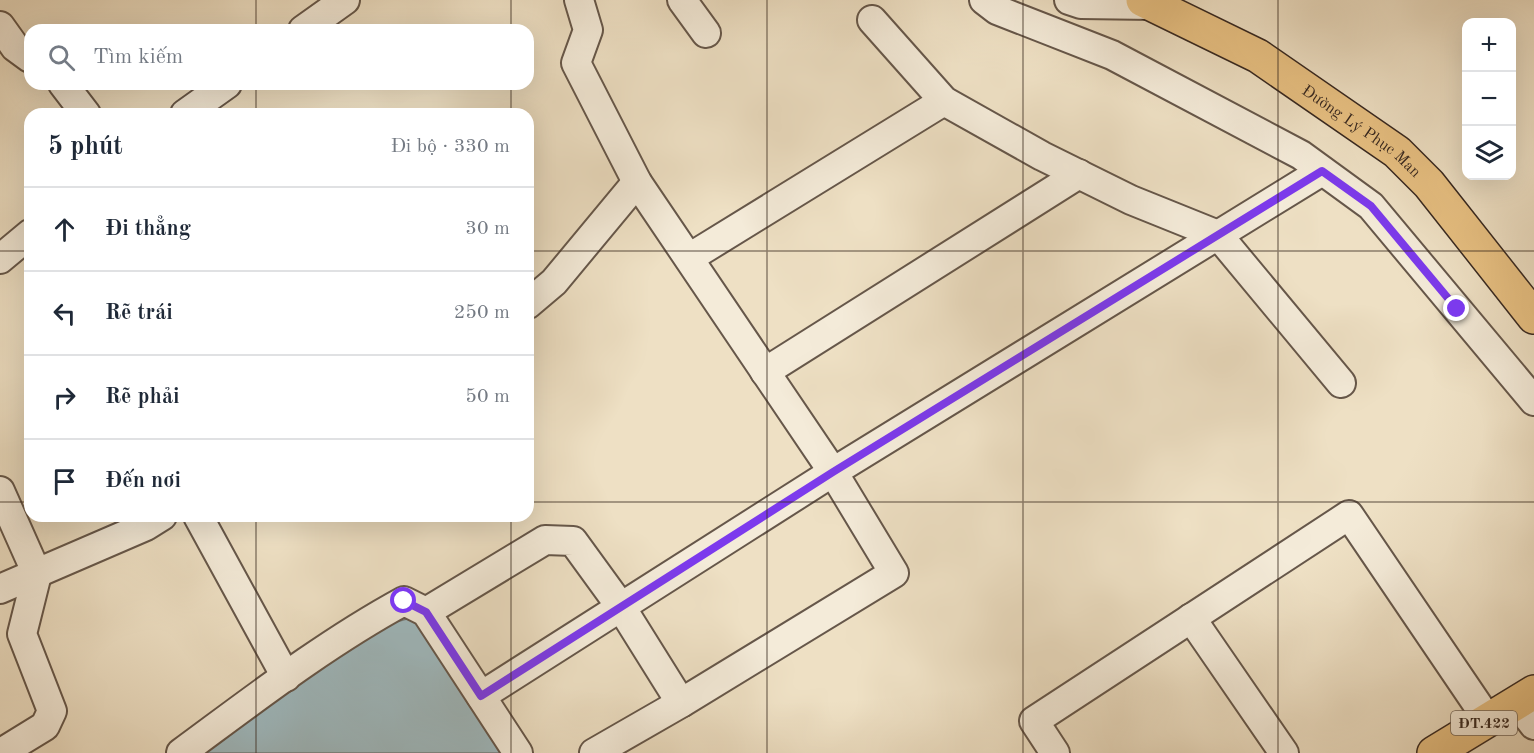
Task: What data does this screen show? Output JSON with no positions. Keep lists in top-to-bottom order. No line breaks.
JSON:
{"streets":{"main road":["Đường Lý Phục Man","ĐT.422"]},"page":{"map_buttons":["+","−"],"search":"Tìm kiếm","heading":["5 phút","Đi bộ · 330 m"],"list":[["Đi thẳng","30 m"],["Rẽ trái","250 m"],["Rẽ phải","50 m"],"Đến nơi"]}}
